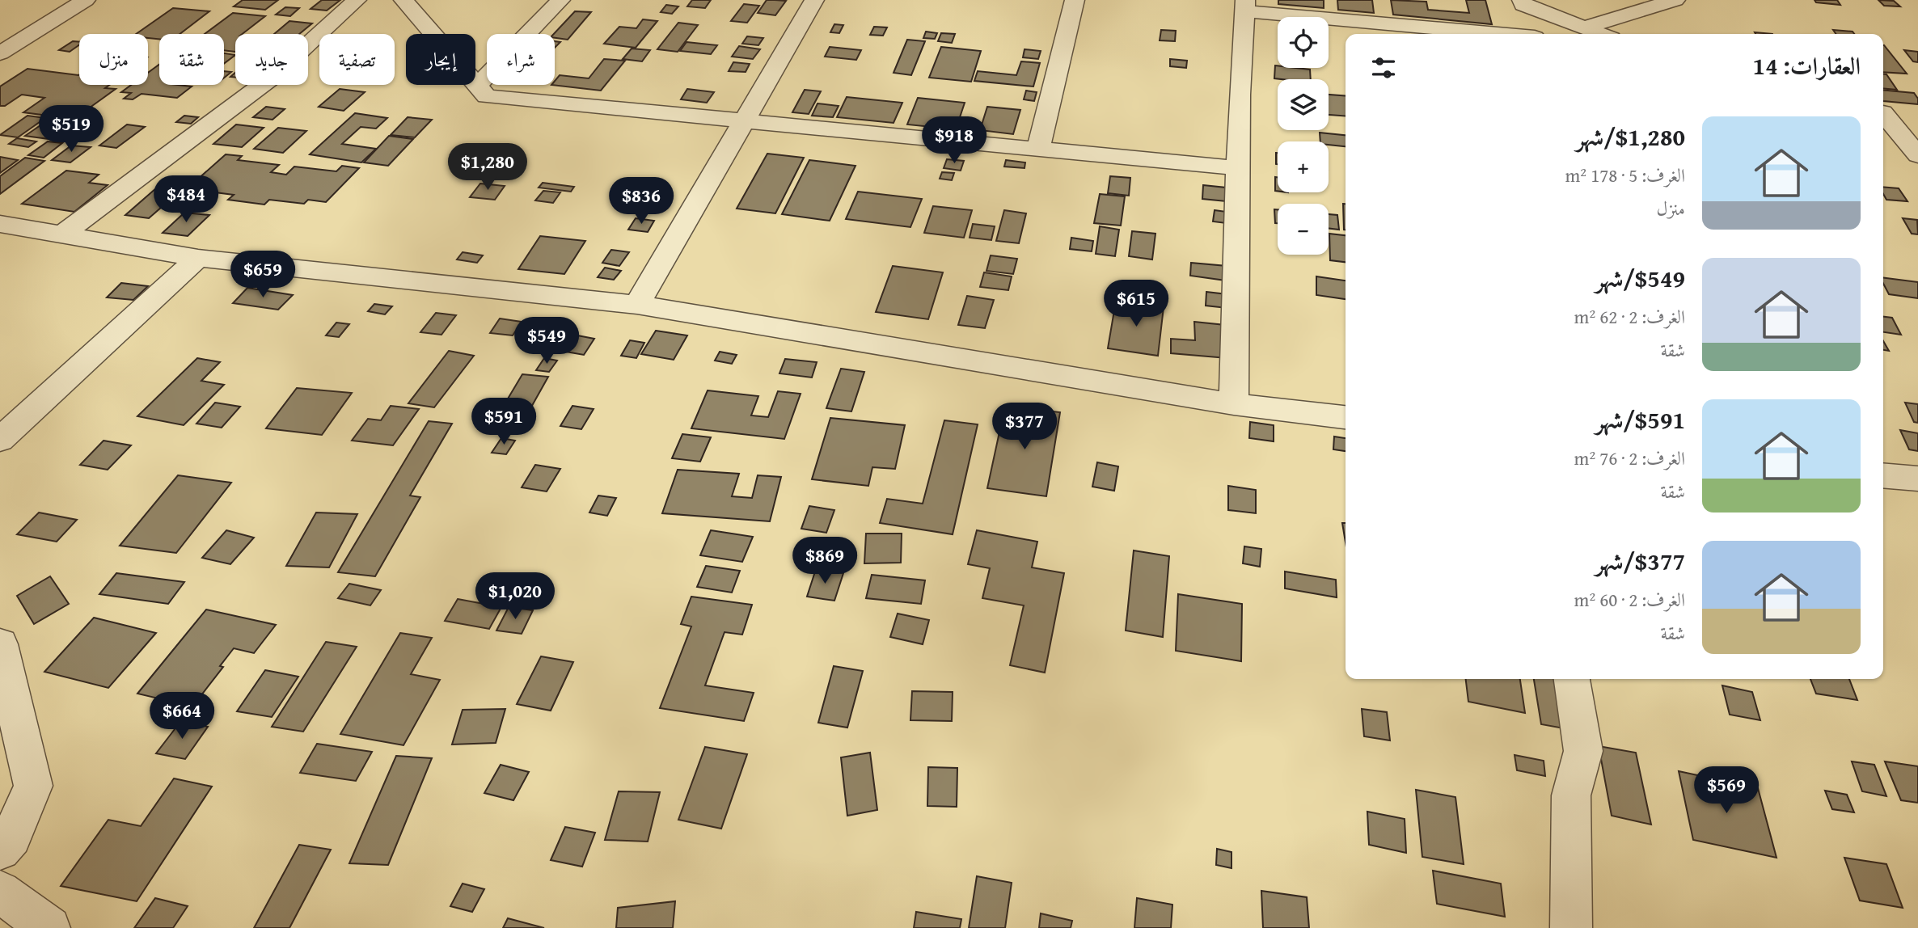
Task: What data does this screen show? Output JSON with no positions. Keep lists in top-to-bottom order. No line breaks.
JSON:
{"page":{"map_buttons":["+","−"],"chip":["شراء","إيجار","تصفية","جديد","شقة","منزل"],"heading":"العقارات: 14","list":[{"name":"$1,280/شهر","note":"الغرف: 5 · 178 m² · منزل"},{"name":"$549/شهر","note":"الغرف: 2 · 62 m² · شقة"},{"name":"$591/شهر","note":"الغرف: 2 · 76 m² · شقة"},{"name":"$377/شهر","note":"الغرف: 2 · 60 m² · شقة"}],"price":["$519","$918","$1,280","$484","$836","$659","$615","$549","$591","$377","$869","$1,020","$664","$569"]}}
